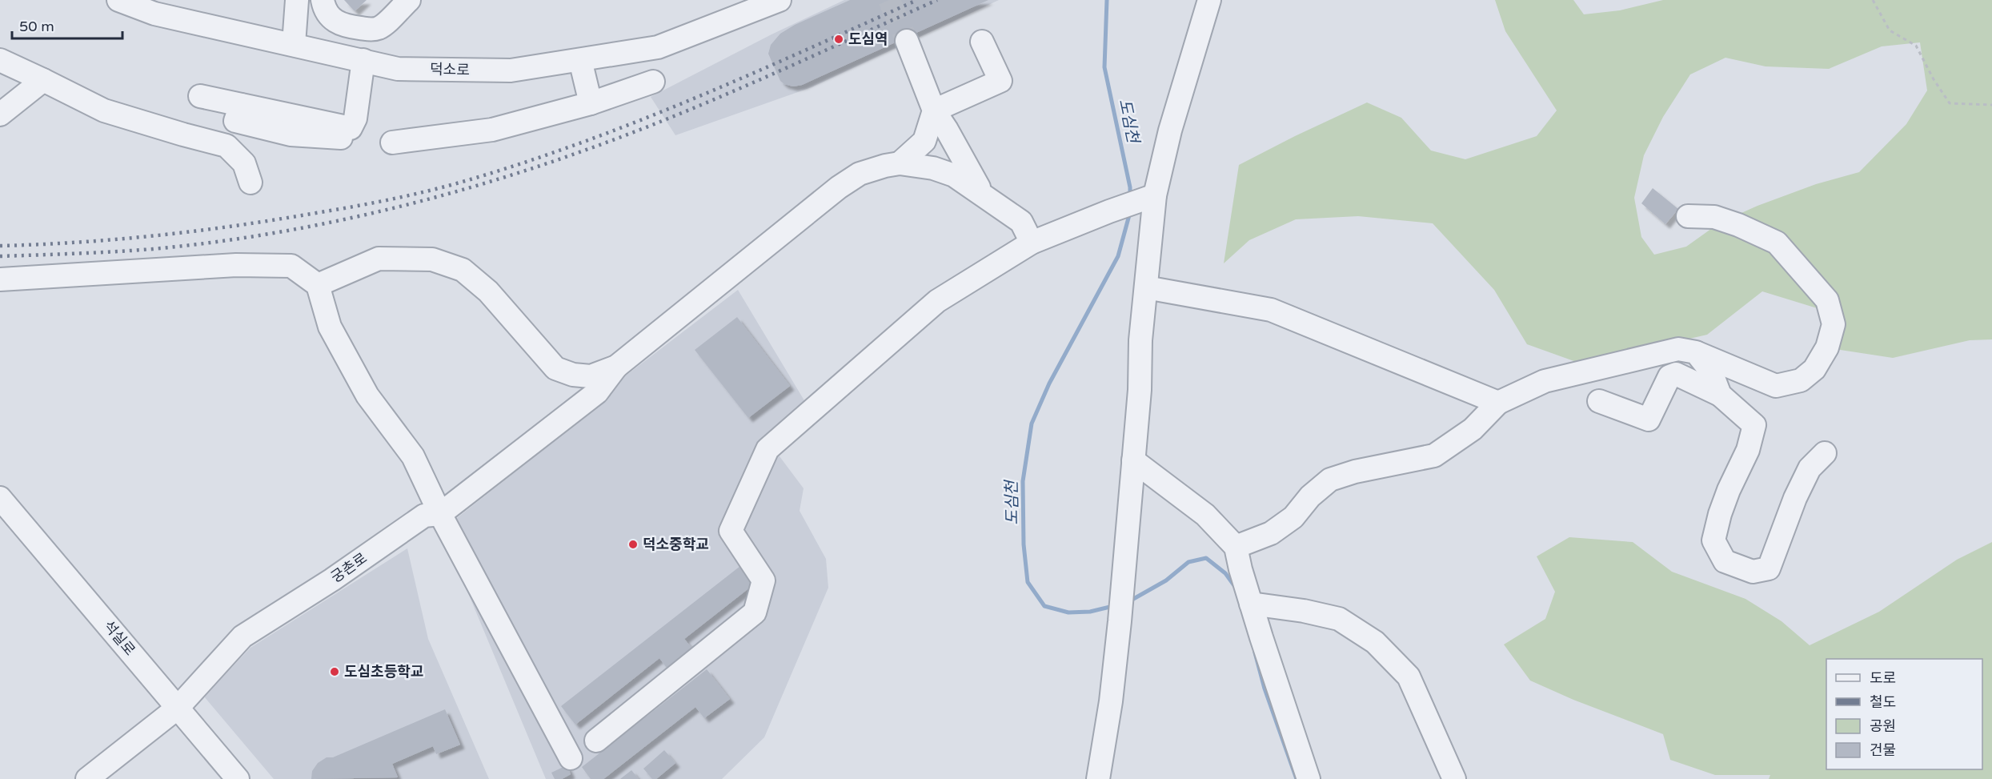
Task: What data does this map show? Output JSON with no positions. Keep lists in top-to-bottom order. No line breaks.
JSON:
{"streets":{"street":["덕소로","궁촌로","석실로"]},"crossings":[["궁촌로","석실로"]],"water":["도심천"],"places":["도심역","덕소중학교","도심초등학교"],"legend":["도로","철도","공원","건물"],"scale_bar":"50 m"}
